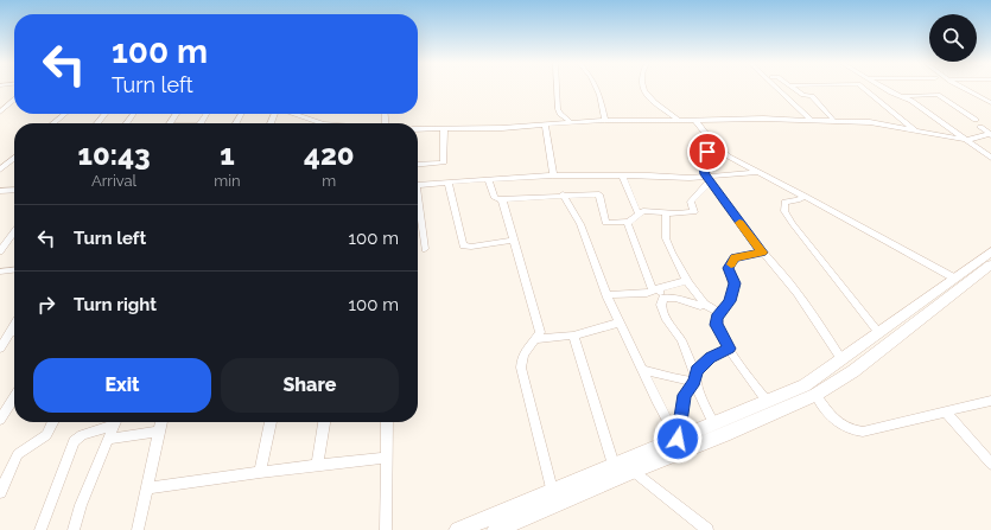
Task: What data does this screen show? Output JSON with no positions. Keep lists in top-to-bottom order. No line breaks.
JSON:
{"page":{"turn":["100 m","Turn left"],"eta":["10:43","Arrival","1","min","420","m"],"list":[{"name":"Turn left","value":"100 m"},{"name":"Turn right","value":"100 m"}],"buttons":["Exit","Share"]}}
